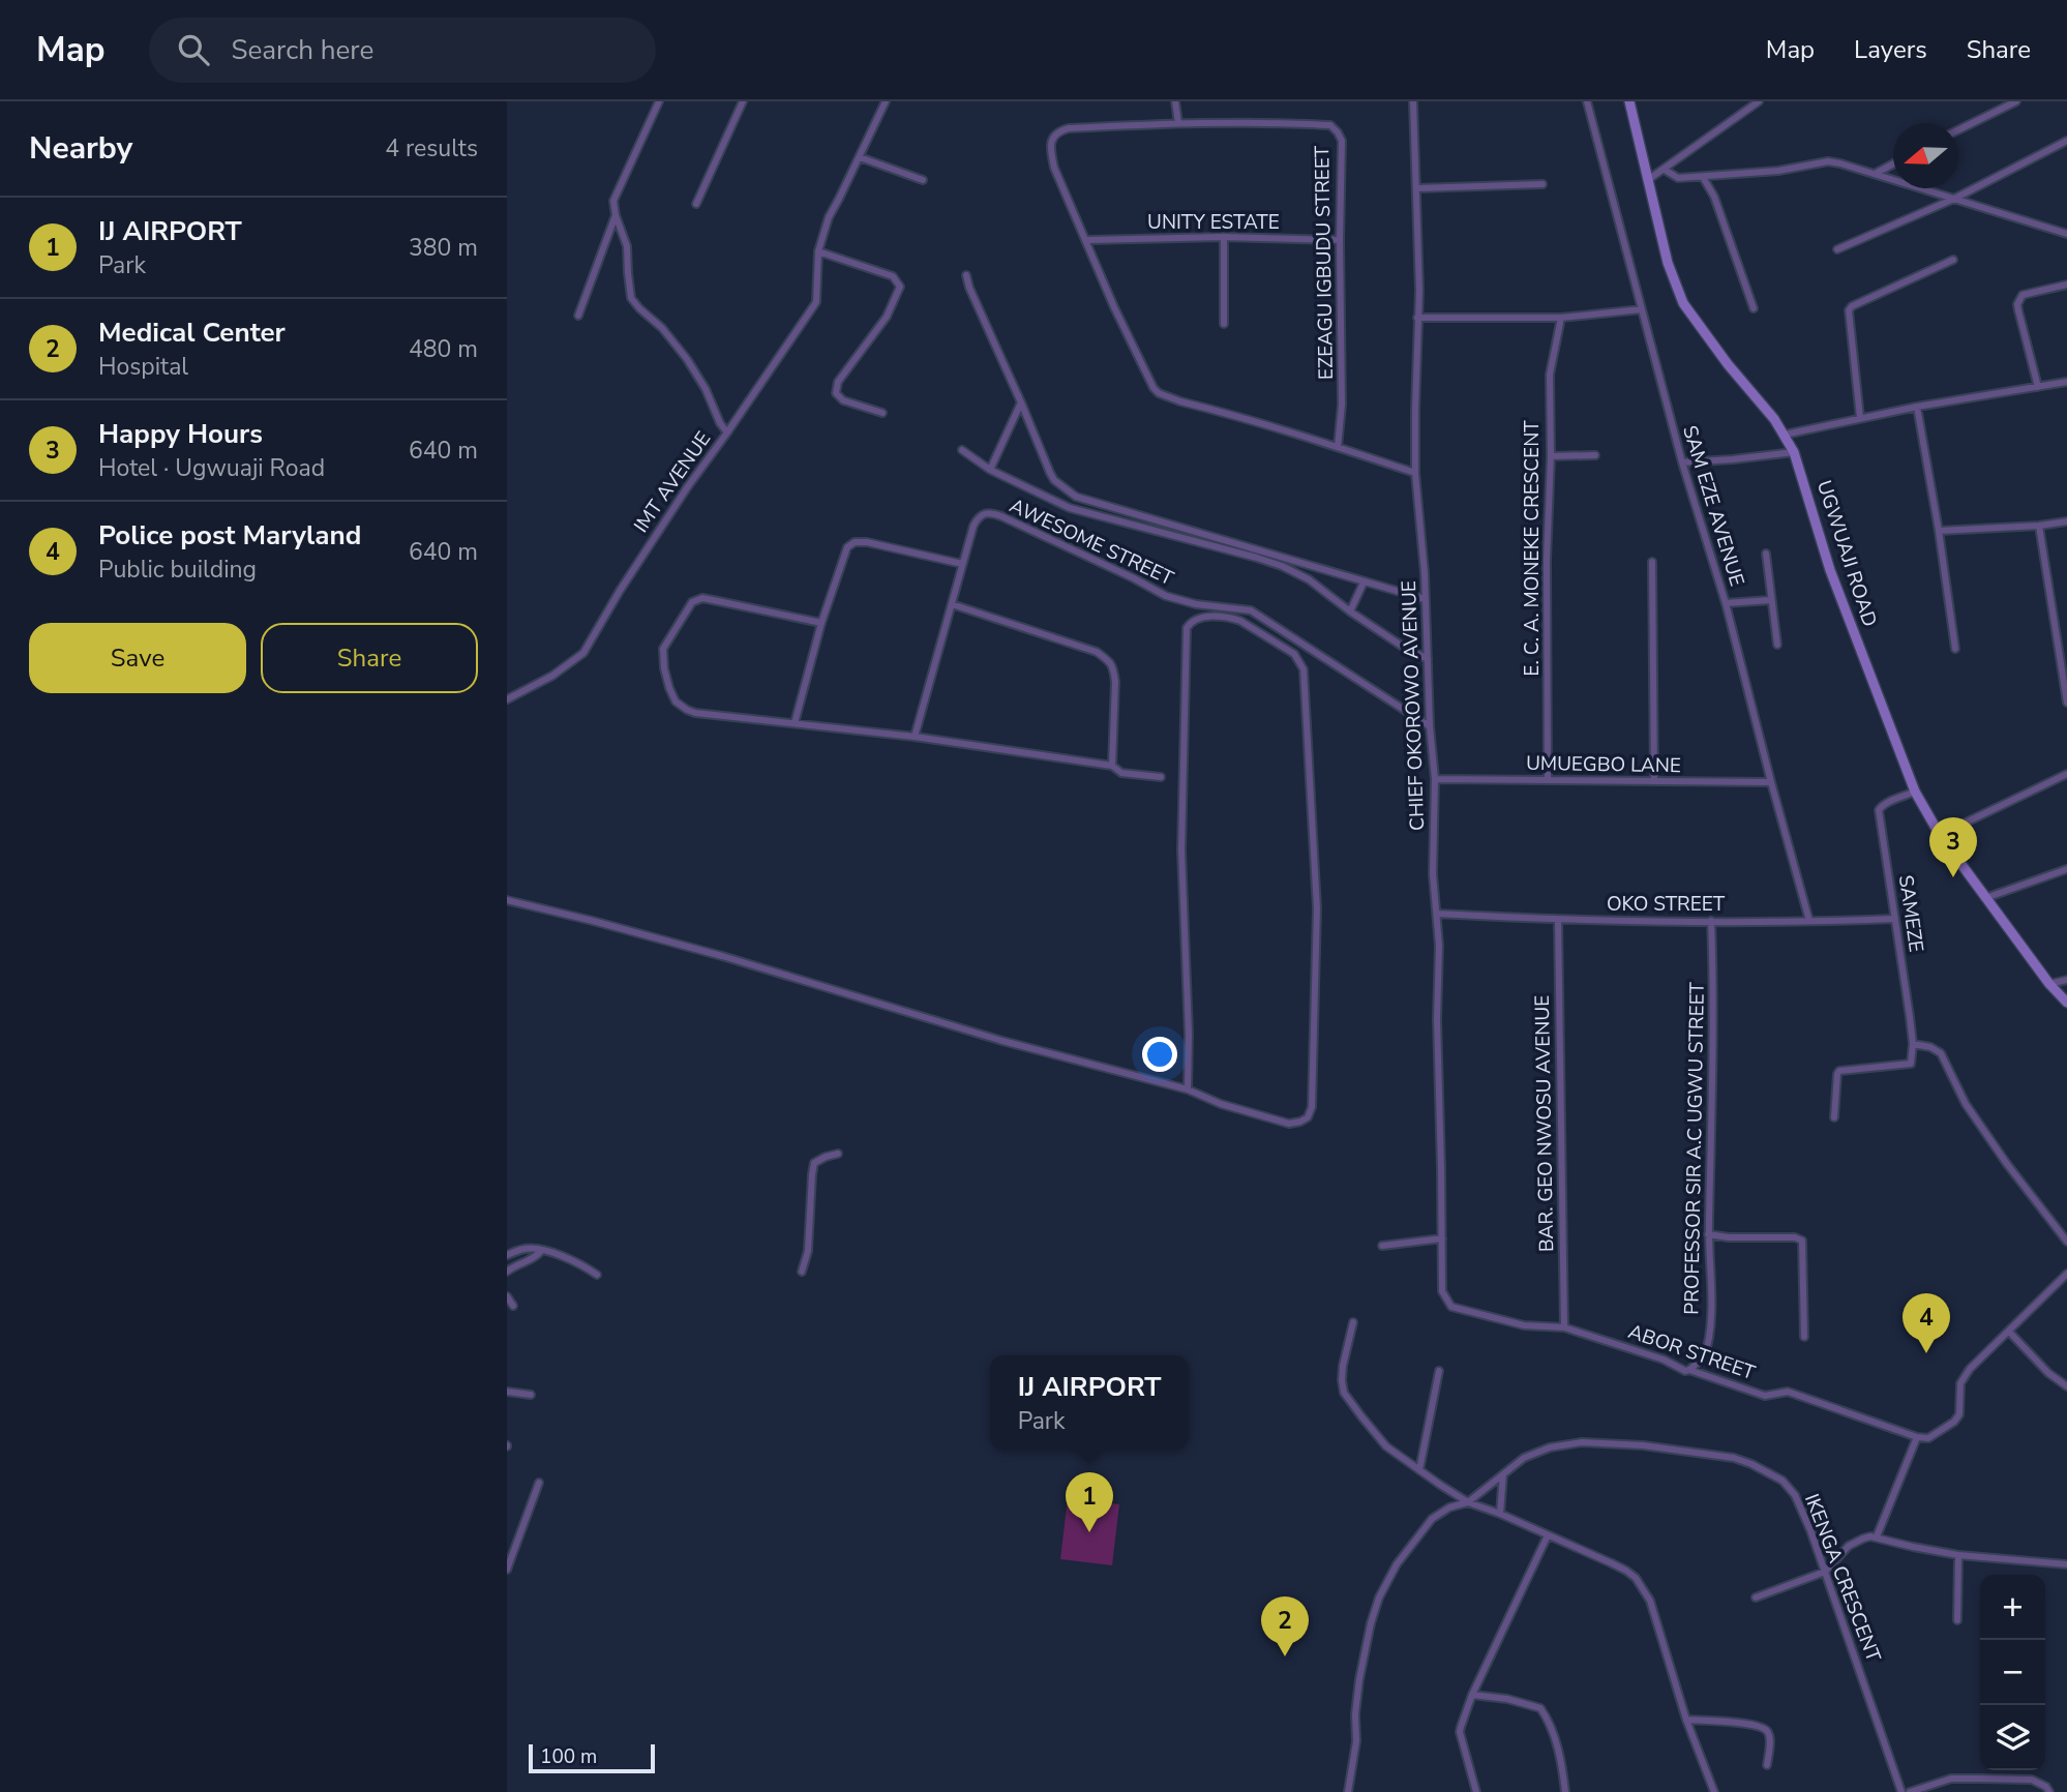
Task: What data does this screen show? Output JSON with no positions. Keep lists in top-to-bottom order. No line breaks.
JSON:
{"streets":{"main road":["UGWUAJI ROAD"],"street":["UNITY ESTATE","EZEAGU IGBUDU STREET","IMT AVENUE","SAM EZE AVENUE","AWESOME STREET","E. C. A. MONEKE CRESCENT","CHIEF OKOROWO AVENUE","UMUEGBO LANE","OKO STREET","SAMEZE","BAR. GEO NWOSU AVENUE","PROFESSOR SIR A.C UGWU STREET","ABOR STREET","IKENGA CRESCENT"]},"crossings":[["UNITY ESTATE","EZEAGU IGBUDU STREET"],["SAM EZE AVENUE","UMUEGBO LANE"],["SAM EZE AVENUE","OKO STREET"],["AWESOME STREET","CHIEF OKOROWO AVENUE"],["E. C. A. MONEKE CRESCENT","UMUEGBO LANE"],["UGWUAJI ROAD","SAMEZE"],["CHIEF OKOROWO AVENUE","UMUEGBO LANE"],["CHIEF OKOROWO AVENUE","OKO STREET"],["CHIEF OKOROWO AVENUE","ABOR STREET"],["OKO STREET","SAMEZE"],["OKO STREET","BAR. GEO NWOSU AVENUE"],["OKO STREET","PROFESSOR SIR A.C UGWU STREET"],["BAR. GEO NWOSU AVENUE","ABOR STREET"],["PROFESSOR SIR A.C UGWU STREET","ABOR STREET"]],"scale_bar":"100 m","north":"left","page":{"header":"Map","search":"Search here","nav":["Map","Layers","Share"],"heading":["Nearby","4 results"],"list":[{"mark":"1","name":"IJ AIRPORT","note":"Park","value":"380 m"},{"mark":"2","name":"Medical Center","note":"Hospital","value":"480 m"},{"mark":"3","name":"Happy Hours","note":"Hotel · Ugwuaji Road","value":"640 m"},{"mark":"4","name":"Police post Maryland","note":"Public building","value":"640 m"}],"buttons":["Save","Share"],"pins":["3","4","1","2"],"popup":["IJ AIRPORT","Park"],"map_buttons":["+","−"],"scale":"100 m"}}
